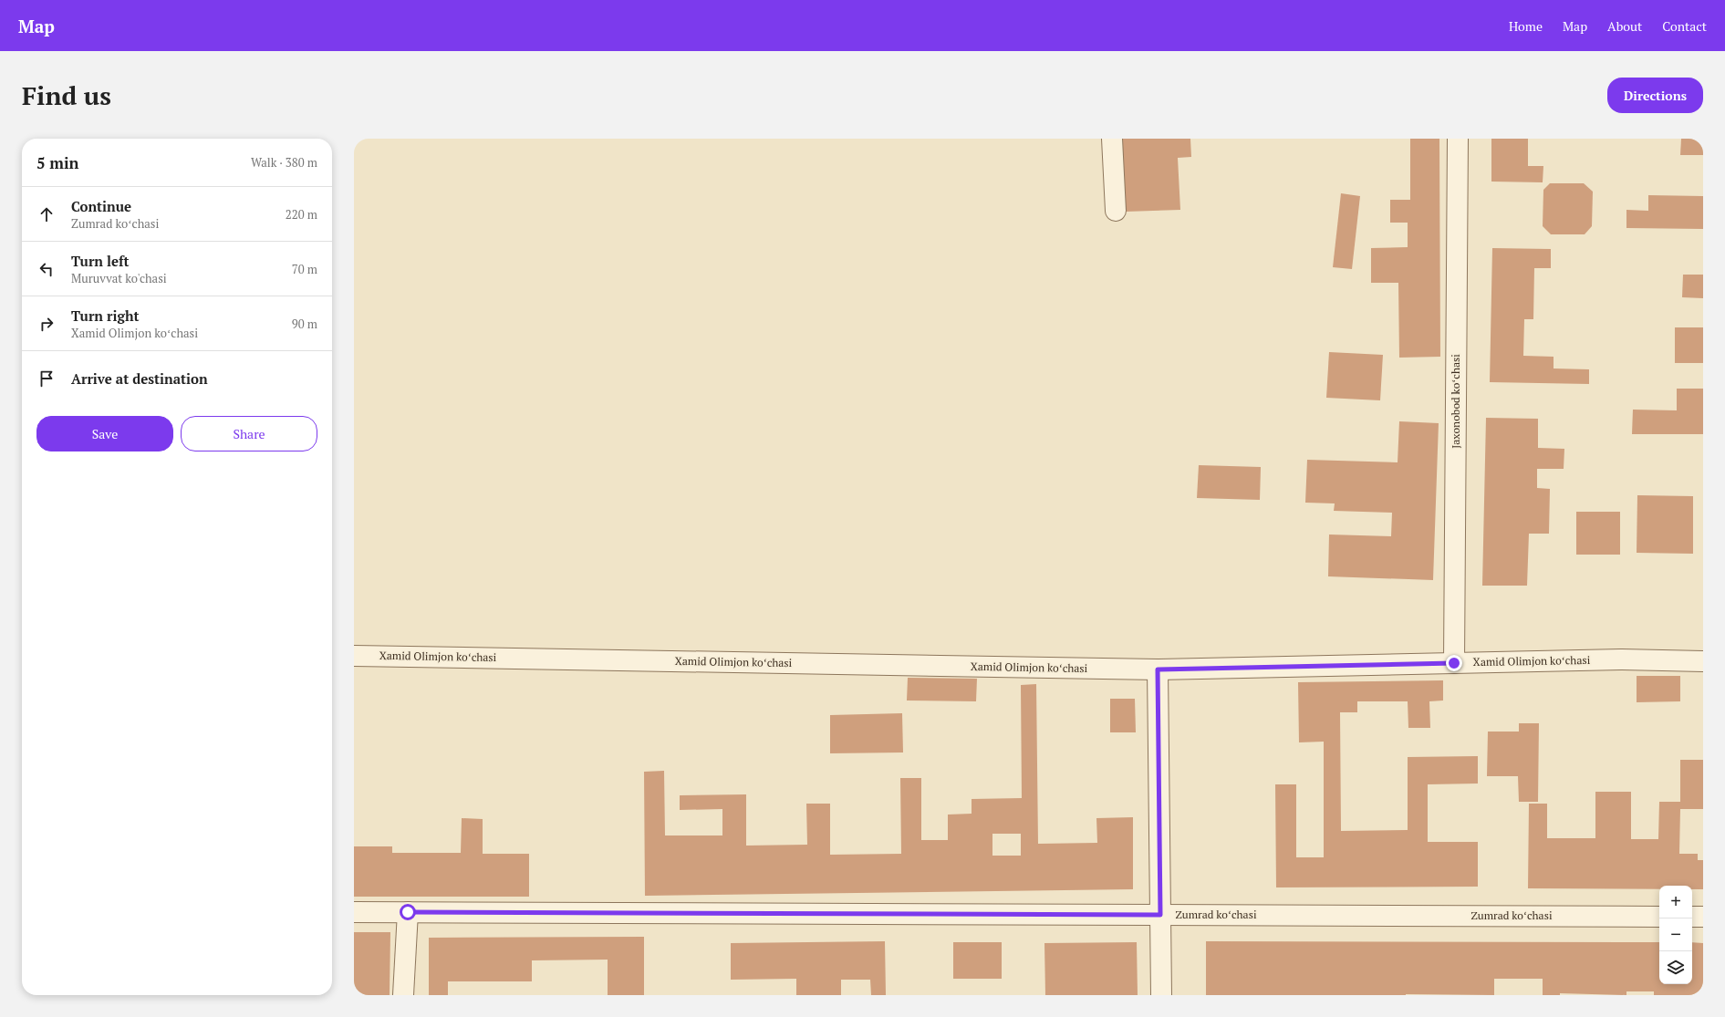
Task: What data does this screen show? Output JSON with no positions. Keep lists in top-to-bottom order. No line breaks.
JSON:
{"streets":{"street":["Jaxonobod koʻchasi","Xamid Olimjon koʻchasi","Zumrad koʻchasi"]},"crossings":[["Jaxonobod koʻchasi","Xamid Olimjon koʻchasi"]],"page":{"header":"Map","nav":["Home","Map","About","Contact"],"buttons":["Directions",["Save","Share"]],"title":"Find us","heading":["5 min","Walk · 380 m"],"list":[["Continue","Zumrad koʻchasi","220 m"],["Turn left","Muruvvat ko'chasi","70 m"],["Turn right","Xamid Olimjon koʻchasi","90 m"],"Arrive at destination"],"map_buttons":["+","−"]}}
